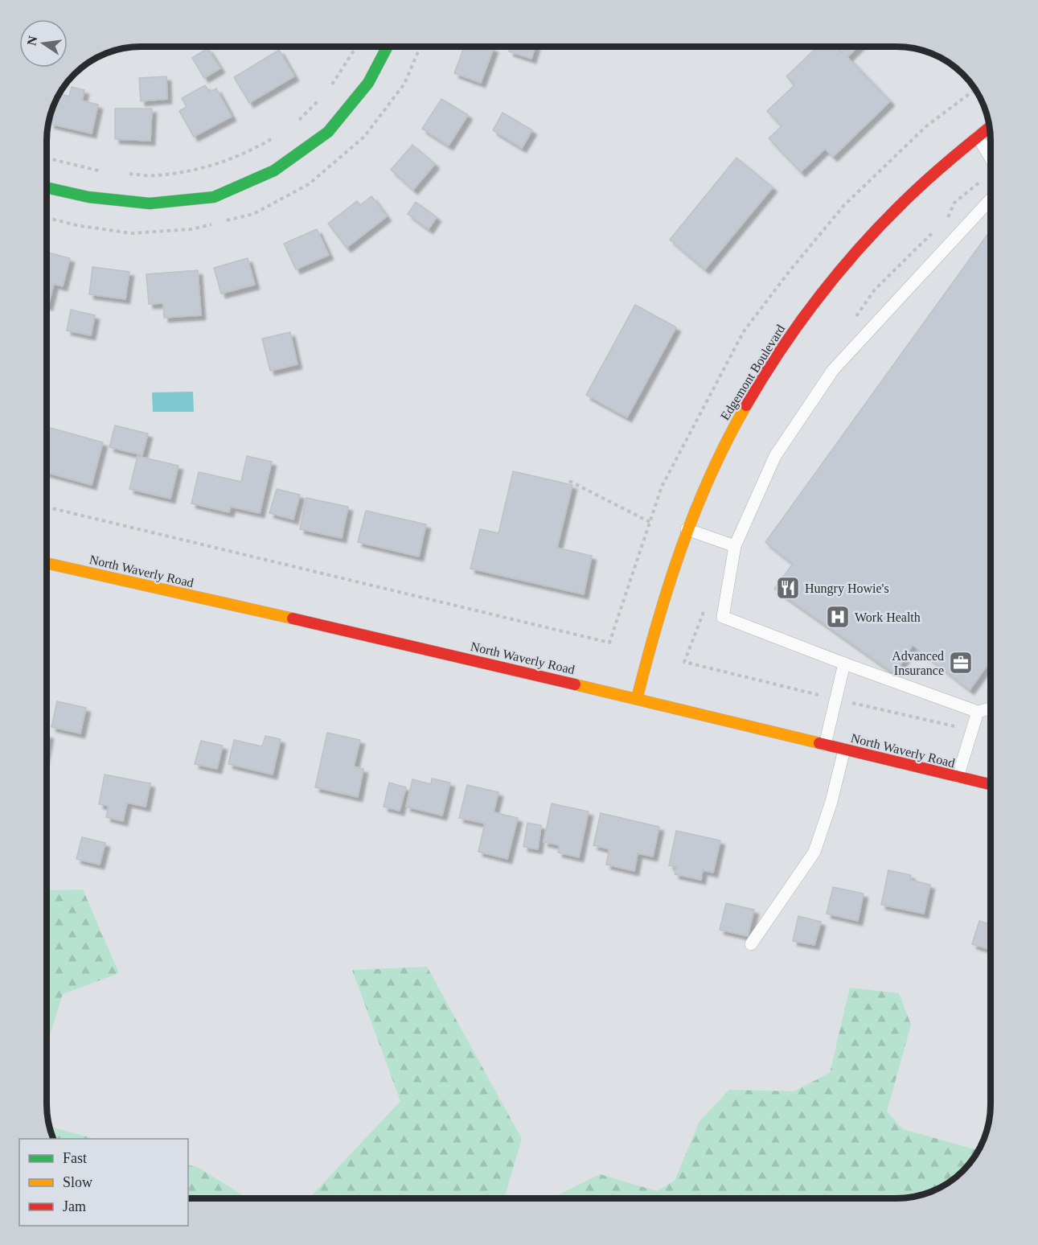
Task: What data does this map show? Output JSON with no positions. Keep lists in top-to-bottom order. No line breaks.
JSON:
{"streets":{"street":["Edgemont Boulevard","North Waverly Road"]},"crossings":[["Edgemont Boulevard","North Waverly Road"]],"places":{"restaurant":["Hungry Howie's"],"hospital":["Work Health"],"office":["Advanced Insurance"]},"legend":["Fast","Slow","Jam"],"north":"left"}
